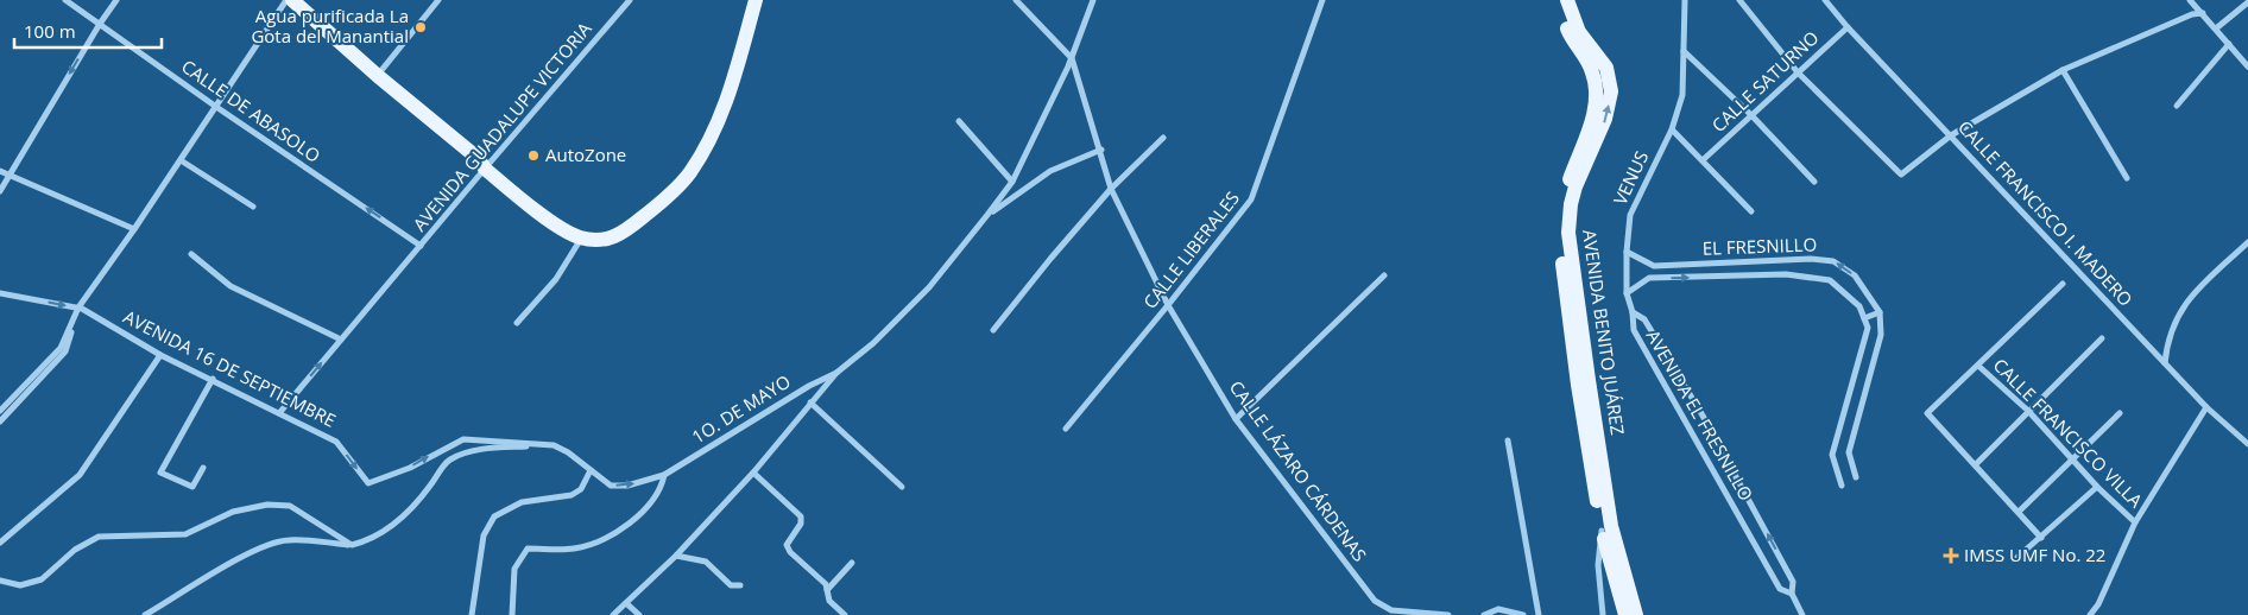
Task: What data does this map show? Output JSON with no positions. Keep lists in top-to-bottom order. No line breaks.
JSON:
{"streets":{"main road":["AVENIDA BENITO JUÁREZ"],"street":["CALLE SATURNO","CALLE DE ABASOLO","AVENIDA GUADALUPE VICTORIA","VENUS","CALLE FRANCISCO I. MADERO","EL FRESNILLO","CALLE LIBERALES","AVENIDA 16 DE SEPTIEMBRE","1O. DE MAYO","AVENIDA EL FRESNILLO","CALLE FRANCISCO VILLA","CALLE LÁZARO CÁRDENAS"]},"crossings":[["CALLE SATURNO","CALLE FRANCISCO I. MADERO"],["CALLE DE ABASOLO","AVENIDA GUADALUPE VICTORIA"],["AVENIDA GUADALUPE VICTORIA","AVENIDA 16 DE SEPTIEMBRE"],["VENUS","AVENIDA EL FRESNILLO"],["CALLE LIBERALES","CALLE LÁZARO CÁRDENAS"]],"one_way":["CALLE DE ABASOLO","AVENIDA 16 DE SEPTIEMBRE"],"places":{"other":["Agua purificada La Gota del Manantial","AutoZone"],"health":["IMSS UMF No. 22"]},"scale_bar":"100 m"}
